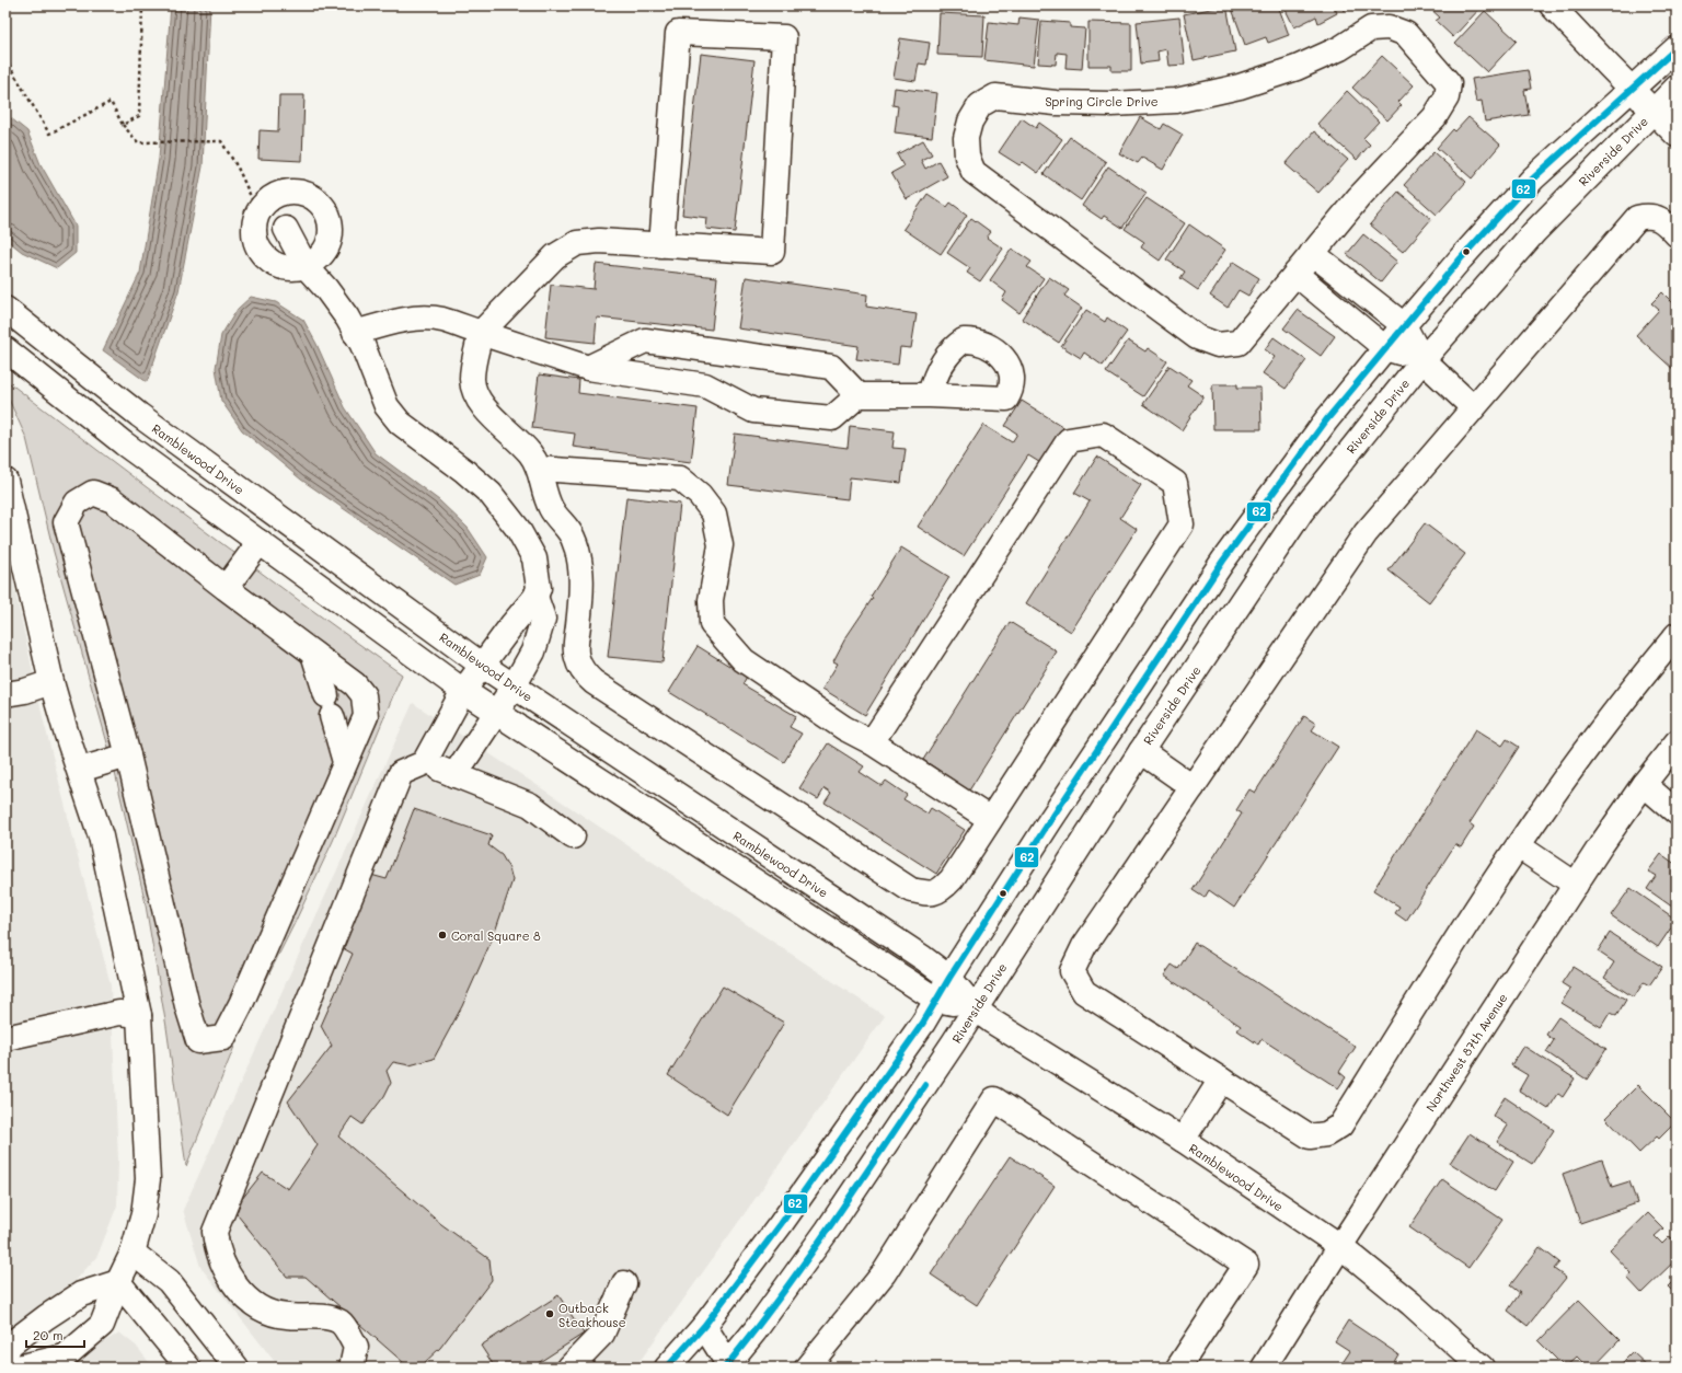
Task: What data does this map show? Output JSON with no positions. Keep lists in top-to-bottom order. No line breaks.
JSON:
{"streets":{"street":["Spring Circle Drive","Riverside Drive","Ramblewood Drive","Northwest 87th Avenue"]},"crossings":[["Riverside Drive","Ramblewood Drive"],["Ramblewood Drive","Northwest 87th Avenue"]],"places":["Coral Square 8","Outback Steakhouse"],"lines":["transit line 62"],"scale_bar":"20 m"}
